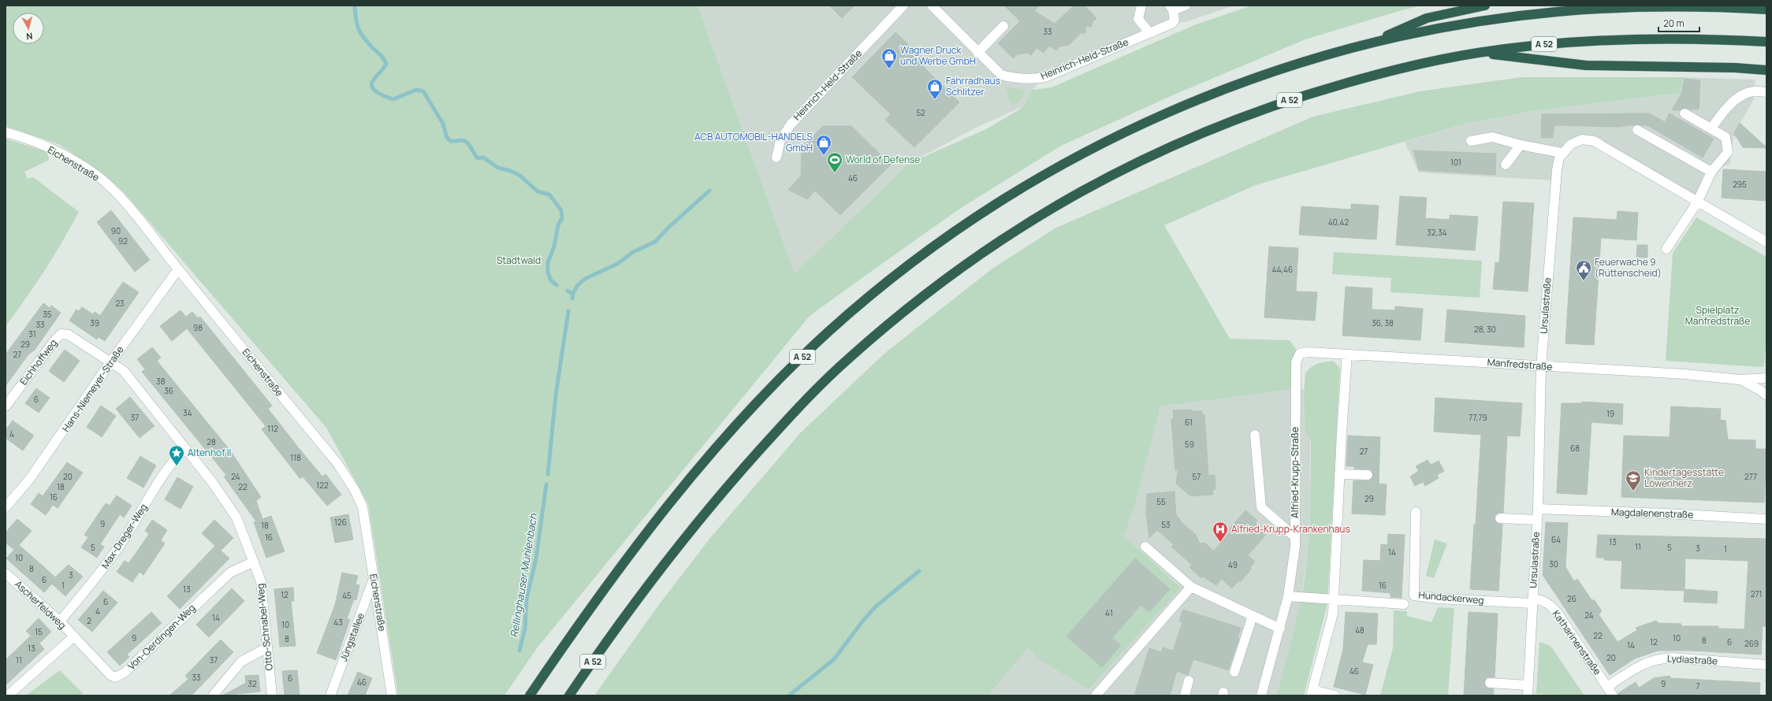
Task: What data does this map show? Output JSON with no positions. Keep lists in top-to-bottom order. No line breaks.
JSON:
{"streets":{"highway":["A 52"],"street":["Heinrich-Held-Straße","Eichenstraße","Ursulastraße","Eichhoffweg","Manfredstraße","Hans-Niemeyer-Straße","Alfried-Krupp-Straße","Magdalenenstraße","Max-Dreger-Weg","Hundackerweg","Ascherfeldweg","Otto-Schnabel-Weg","Von-Oerdingen-Weg","Jüngstallee","Katharinenstraße","Lydiastraße"]},"crossings":[["Eichenstraße","Hans-Niemeyer-Straße"],["Eichenstraße","Jüngstallee"],["Ursulastraße","Manfredstraße"],["Ursulastraße","Magdalenenstraße"],["Ursulastraße","Hundackerweg"],["Ursulastraße","Katharinenstraße"],["Eichhoffweg","Hans-Niemeyer-Straße"],["Eichhoffweg","Otto-Schnabel-Weg"],["Manfredstraße","Alfried-Krupp-Straße"],["Hans-Niemeyer-Straße","Otto-Schnabel-Weg"],["Max-Dreger-Weg","Ascherfeldweg"],["Max-Dreger-Weg","Otto-Schnabel-Weg"],["Hundackerweg","Katharinenstraße"],["Ascherfeldweg","Von-Oerdingen-Weg"],["Otto-Schnabel-Weg","Von-Oerdingen-Weg"],["Katharinenstraße","Lydiastraße"]],"water":["Rellinghauser Mühlenbach"],"parks":["Stadtwald","Spielplatz Manfredstraße"],"places":{"shop":["Wagner Druck und Werbe GmbH","Fahrradhaus Schlitzer","ACB AUTOMOBIL-HANDELS GmbH"],"sports":["World of Defense"],"public building":["Feuerwache 9 (Rüttenscheid)"],"place":["Altenhof II"],"school or university":["Kindertagesstätte Löwenherz"],"hospital":["Alfried-Krupp-Krankenhaus"]},"house_numbers":["33","52","101","46","295","40,42","90","32,34","92","44,46","23","35","39","36, 38","33","98","28, 30","31","29","27","38","36","6","34","19","37","77,79","61","112","4","28","59","68","27","118","20","24","57","277","122","18","22","16","29","55","126","9","53","18","16","64","13","11","5","5","3","1","14","10","30","49","8","3","6","1","16","13","271","12","45","26","6","4","41","24","14","2","43","10","48","15","22","9","10","8","8","12","6","269","14","13","20","11","37","46","33","6","46","32","9","7"],"scale_bar":"20 m","north":"bottom"}
